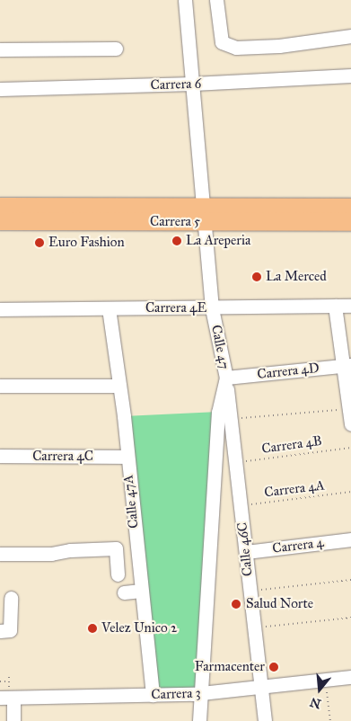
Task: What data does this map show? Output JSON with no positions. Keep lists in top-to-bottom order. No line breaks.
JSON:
{"streets":{"main road":["Carrera 5"],"street":["Carrera 6","Carrera 4E","Calle 47","Carrera 4D","Carrera 4C","Calle 47A","Carrera 4","Calle 46C","Carrera 3"],"path":["Carrera 4B","Carrera 4A"]},"crossings":[["Carrera 6","Calle 47"],["Carrera 5","Calle 47"],["Carrera 4E","Calle 47"],["Carrera 4E","Calle 47A"],["Calle 47","Carrera 4D"],["Calle 47","Calle 46C"],["Calle 47","Carrera 3"],["Carrera 4D","Calle 46C"],["Carrera 4B","Calle 46C"],["Carrera 4C","Calle 47A"],["Carrera 4A","Calle 46C"],["Calle 47A","Carrera 3"],["Carrera 4","Calle 46C"],["Calle 46C","Carrera 3"]],"places":["La Areperia","Euro Fashion","La Merced","Salud Norte","Velez Unico 2","Farmacenter"],"north":"bottom"}
